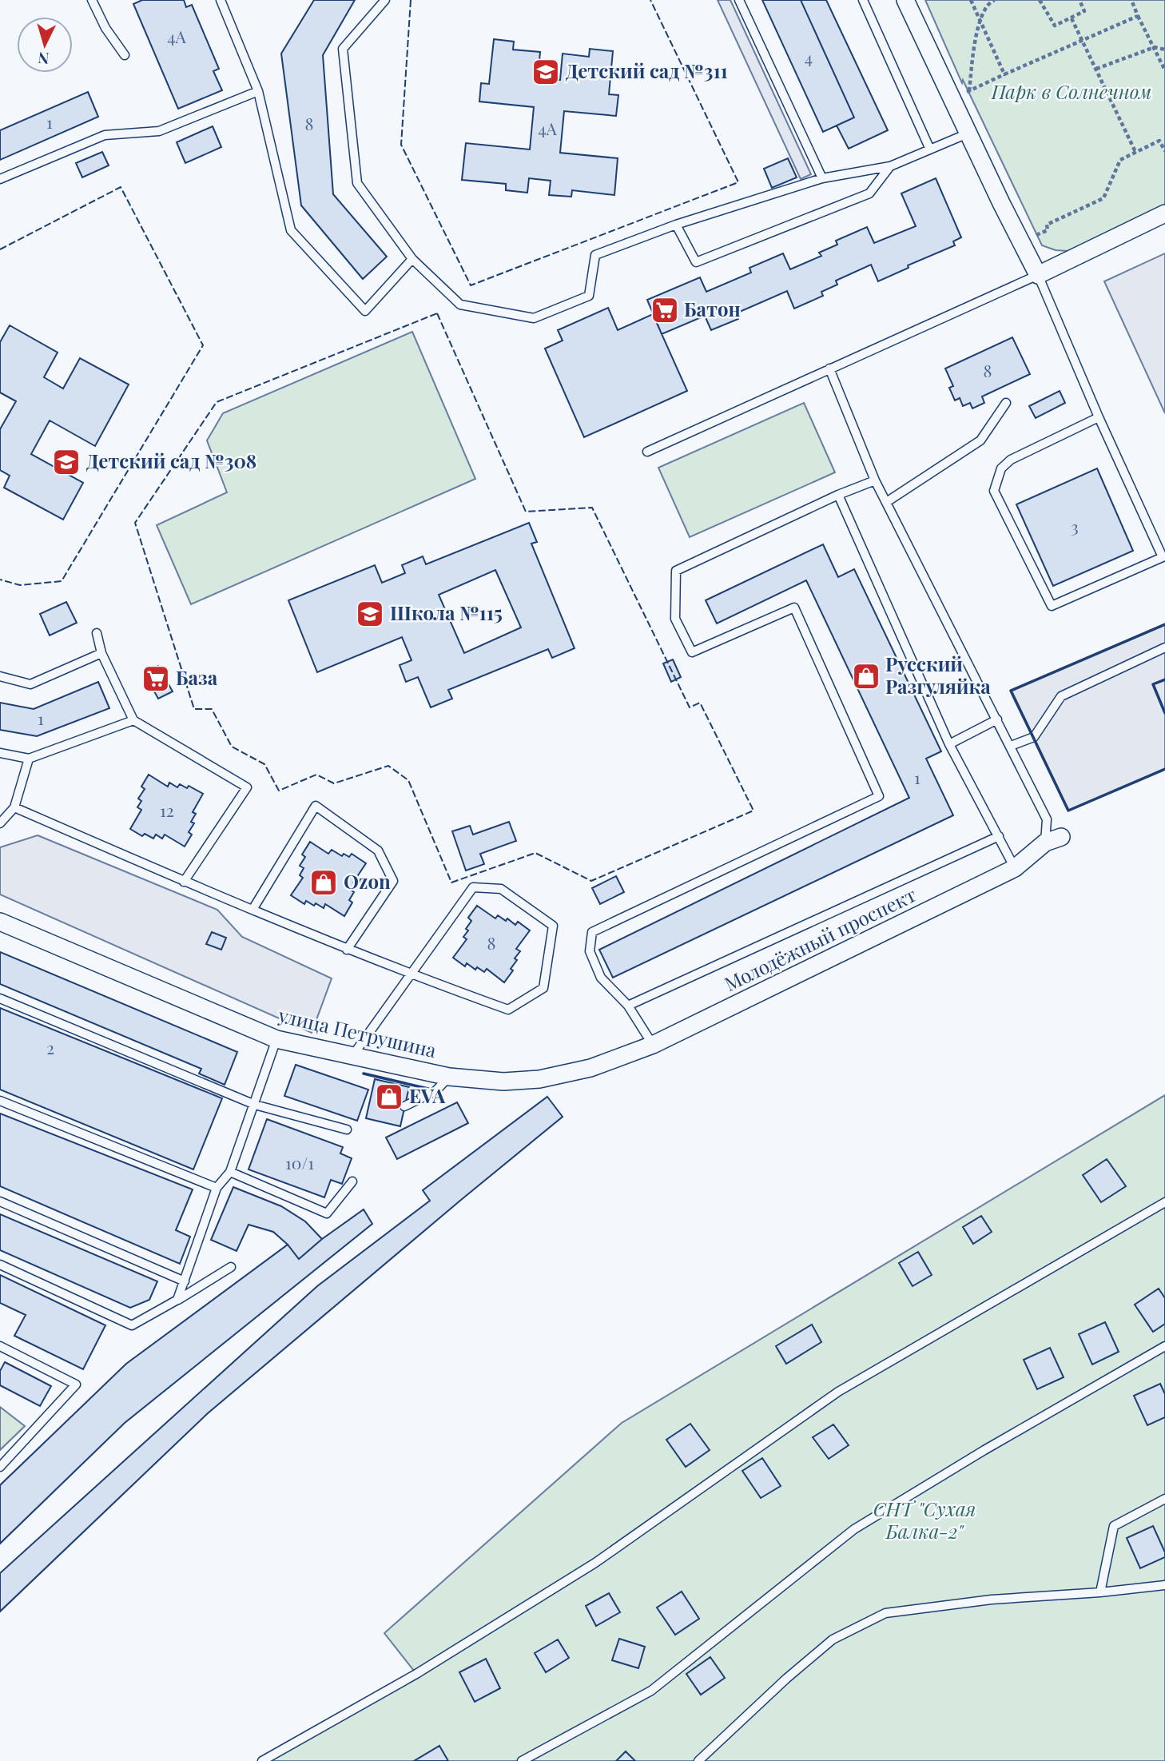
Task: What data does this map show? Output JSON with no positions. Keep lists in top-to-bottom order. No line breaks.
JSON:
{"streets":{"street":["Молодёжный проспект","улица Петрушина"]},"crossings":[["Молодёжный проспект","улица Петрушина"]],"parks":["Парк в Солнечном","СНТ \"Сухая Балка-2\""],"places":{"school or university":["Детский сад №311","Детский сад №308","Школа №115"],"supermarket":["Батон","База"],"shop":["Русский Разгуляйка","Ozon","EVA"]},"house_numbers":["4А","4","1","8","4А","8","3","1","1","12","8","2","10/1"],"north":"bottom"}
